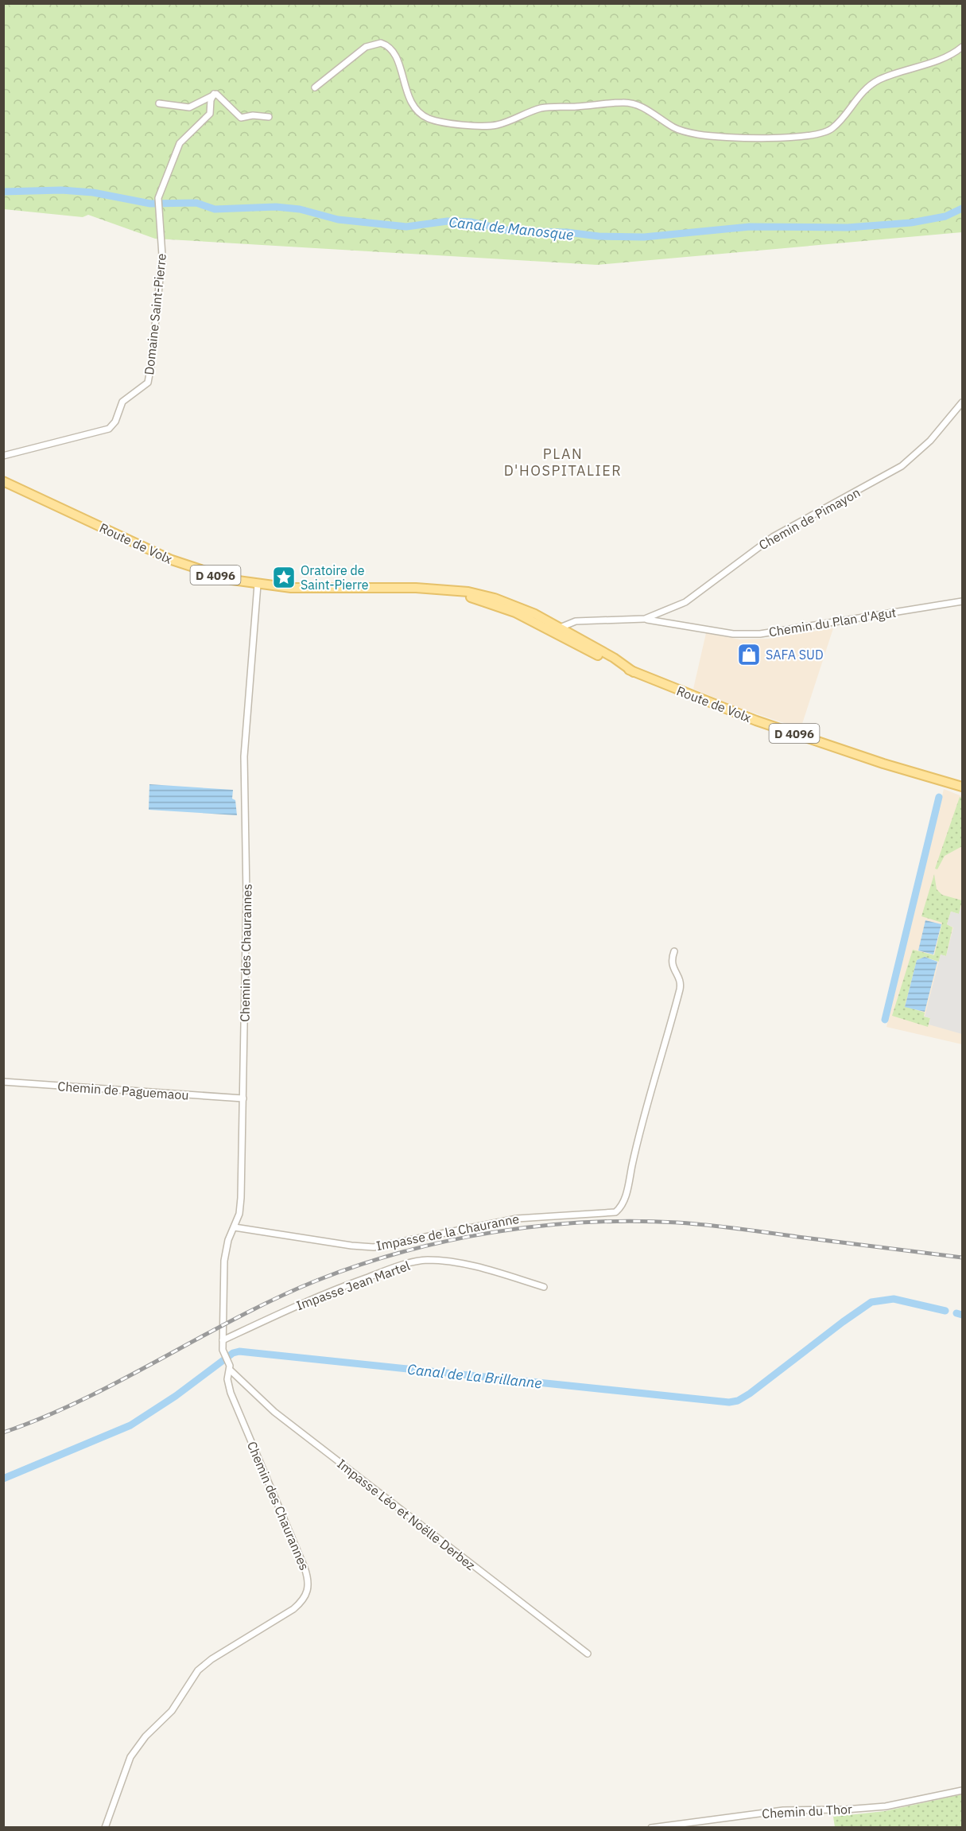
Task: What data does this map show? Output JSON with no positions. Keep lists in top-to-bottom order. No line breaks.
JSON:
{"streets":{"main road":["Route de Volx","D 4096"],"street":["Domaine Saint-Pierre","Chemin de Pimayon","Chemin du Plan d'Agut","Chemin des Chaurannes","Chemin de Paguemaou","Impasse de la Chauranne","Impasse Jean Martel","Impasse Léo et Noëlle Derbez","Chemin du Thor"]},"crossings":[["Chemin de Pimayon","Route de Volx"],["Chemin de Pimayon","Chemin du Plan d'Agut"],["Route de Volx","Chemin des Chaurannes"],["Chemin des Chaurannes","Chemin de Paguemaou"],["Chemin des Chaurannes","Impasse de la Chauranne"],["Chemin des Chaurannes","Impasse Jean Martel"],["Chemin des Chaurannes","Impasse Léo et Noëlle Derbez"]],"districts":["PLAN D'HOSPITALIER"],"water":["Canal de Manosque","Canal de La Brillanne"],"places":{"place":["Oratoire de Saint-Pierre"],"shop":["SAFA SUD"]}}
